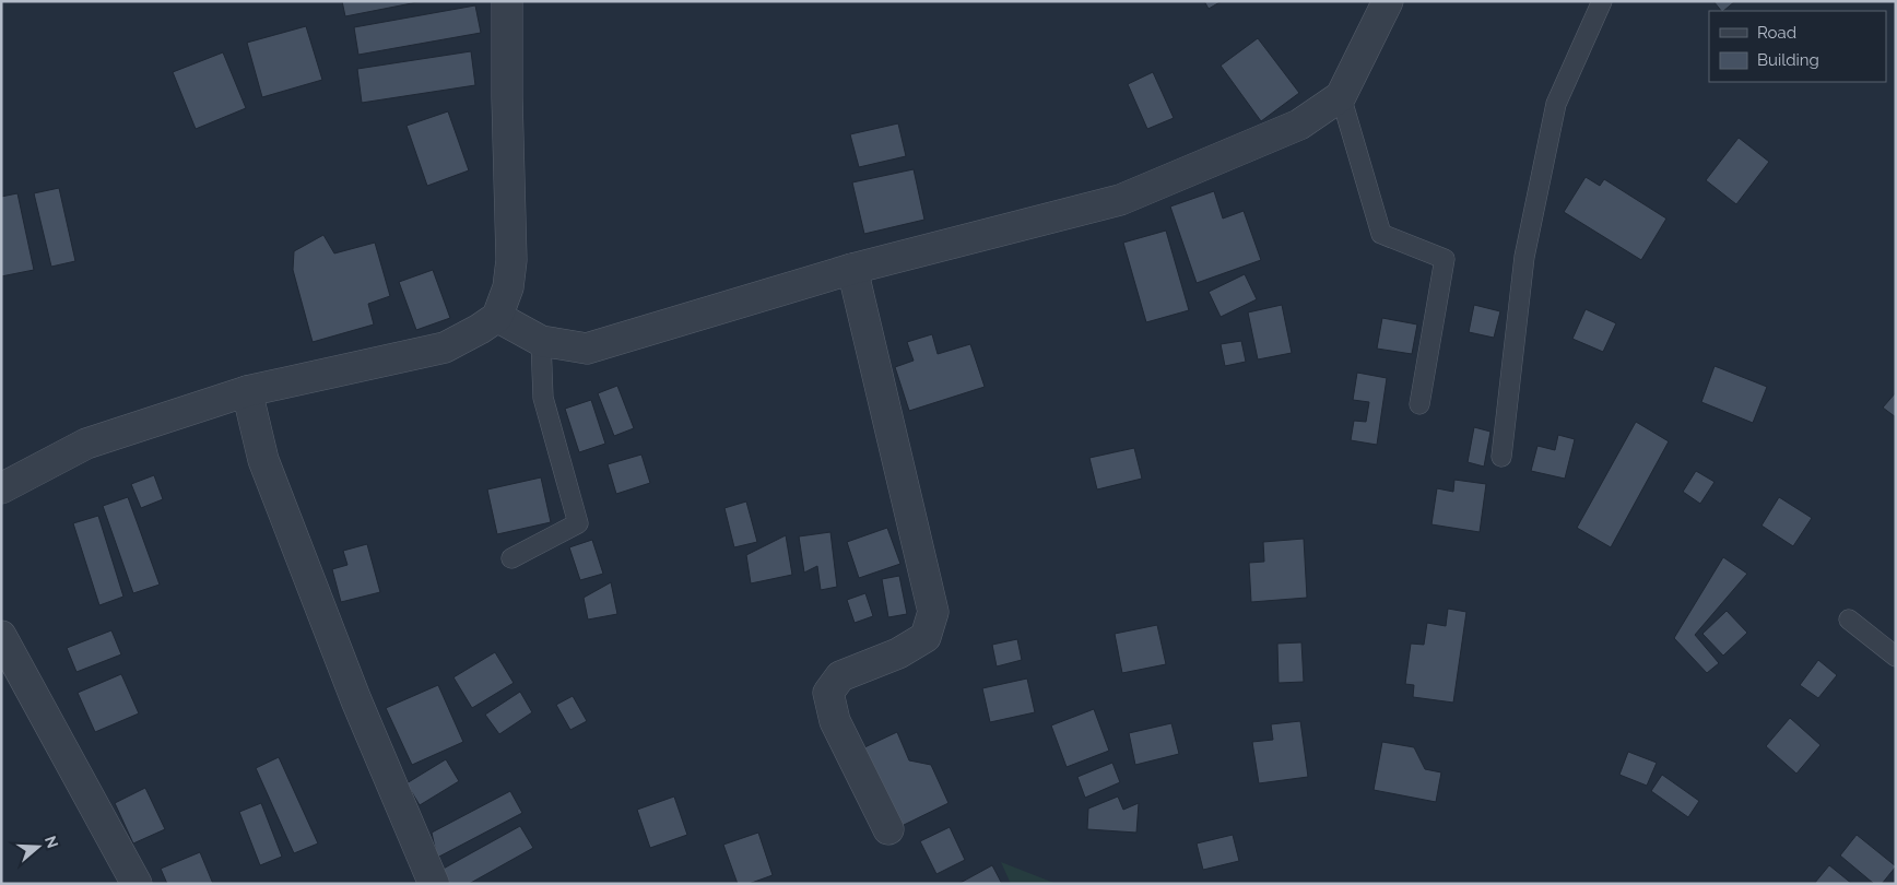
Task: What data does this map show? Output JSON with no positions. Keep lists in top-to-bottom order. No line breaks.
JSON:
{"legend":["Road","Building"],"north":"right"}
